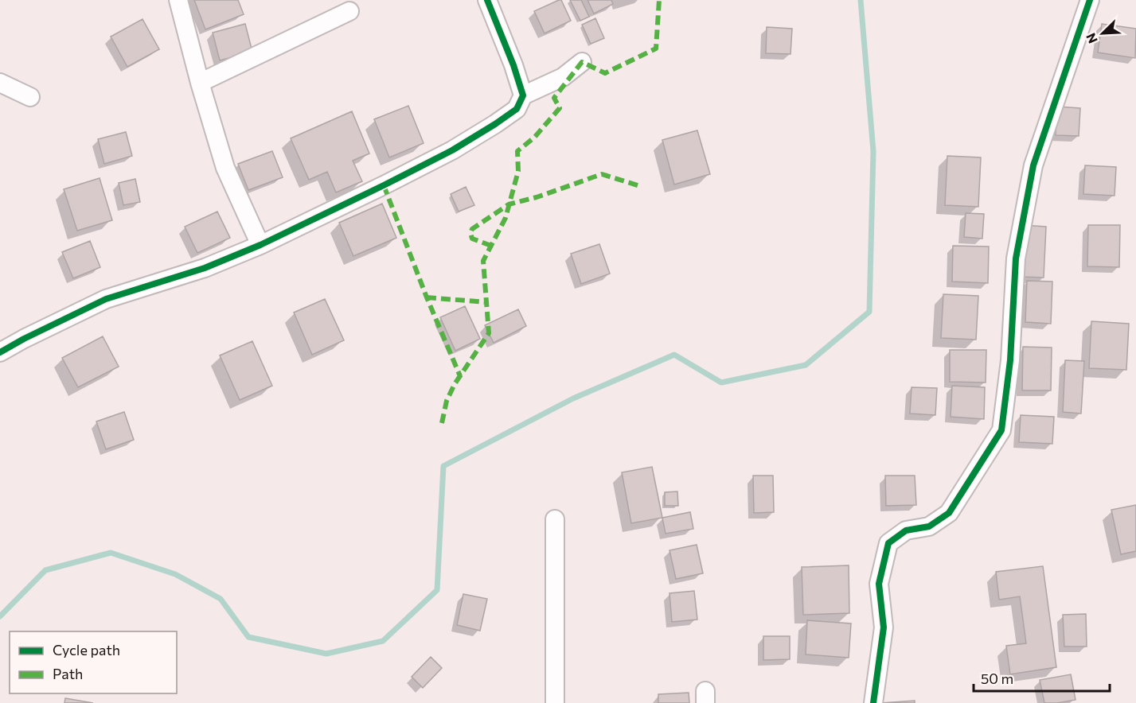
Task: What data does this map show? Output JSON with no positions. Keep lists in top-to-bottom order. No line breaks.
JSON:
{"legend":["Cycle path","Path"],"scale_bar":"50 m","north":"bottom left"}
